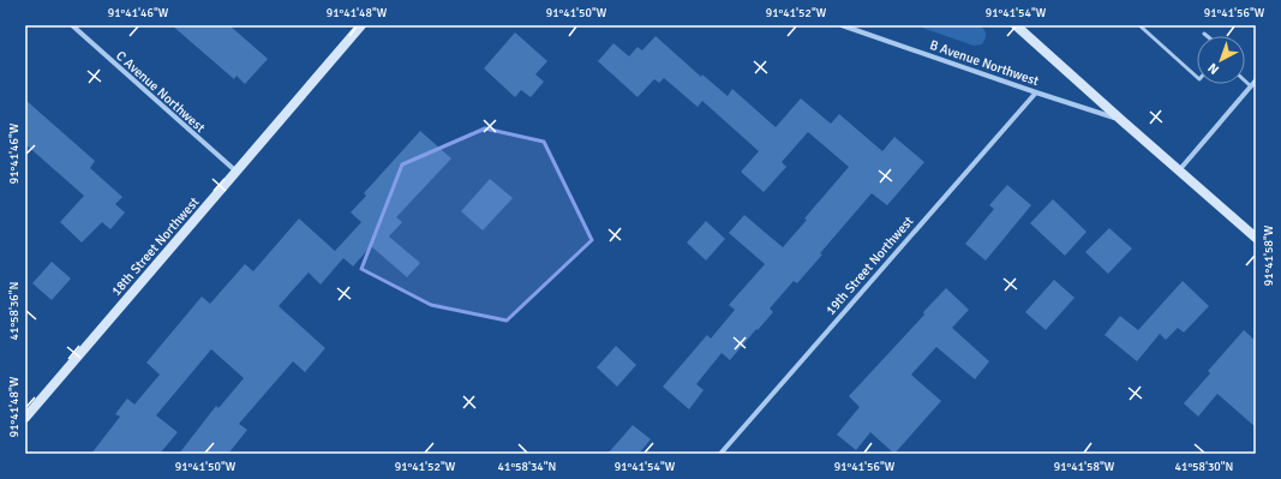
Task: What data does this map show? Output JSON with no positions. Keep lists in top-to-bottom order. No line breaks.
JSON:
{"streets":{"street":["B Avenue Northwest","C Avenue Northwest","18th Street Northwest","19th Street Northwest"]},"crossings":[["B Avenue Northwest","19th Street Northwest"],["C Avenue Northwest","18th Street Northwest"]],"north":"bottom left","coordinates":["91°41'46\"W","91°41'48\"W","91°41'50\"W","91°41'52\"W","91°41'54\"W","91°41'56\"W","91°41'58\"W","41°58'36\"N","41°58'34\"N","41°58'30\"N"]}
